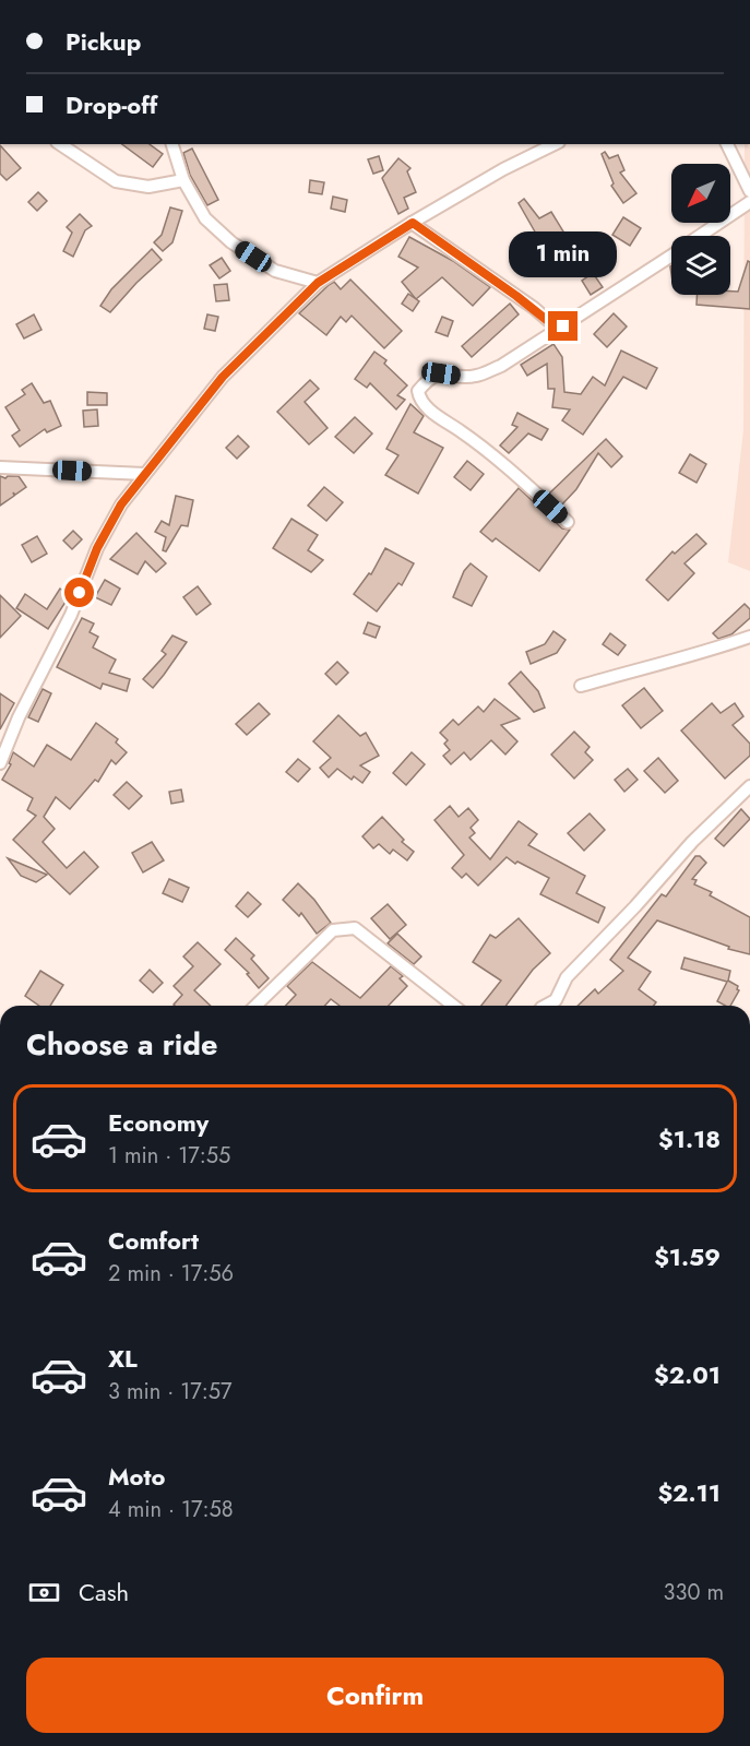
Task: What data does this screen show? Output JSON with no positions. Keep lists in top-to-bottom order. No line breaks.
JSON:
{"north":"bottom left","page":{"banner":["Pickup","Drop-off"],"bubble":"1 min","heading":"Choose a ride","list":[{"name":"Economy","note":"1 min · 17:55","value":"$1.18"},{"name":"Comfort","note":"2 min · 17:56","value":"$1.59"},{"name":"XL","note":"3 min · 17:57","value":"$2.01"},{"name":"Moto","note":"4 min · 17:58","value":"$2.11"}],"pay":["Cash","330 m"],"buttons":"Confirm"}}
